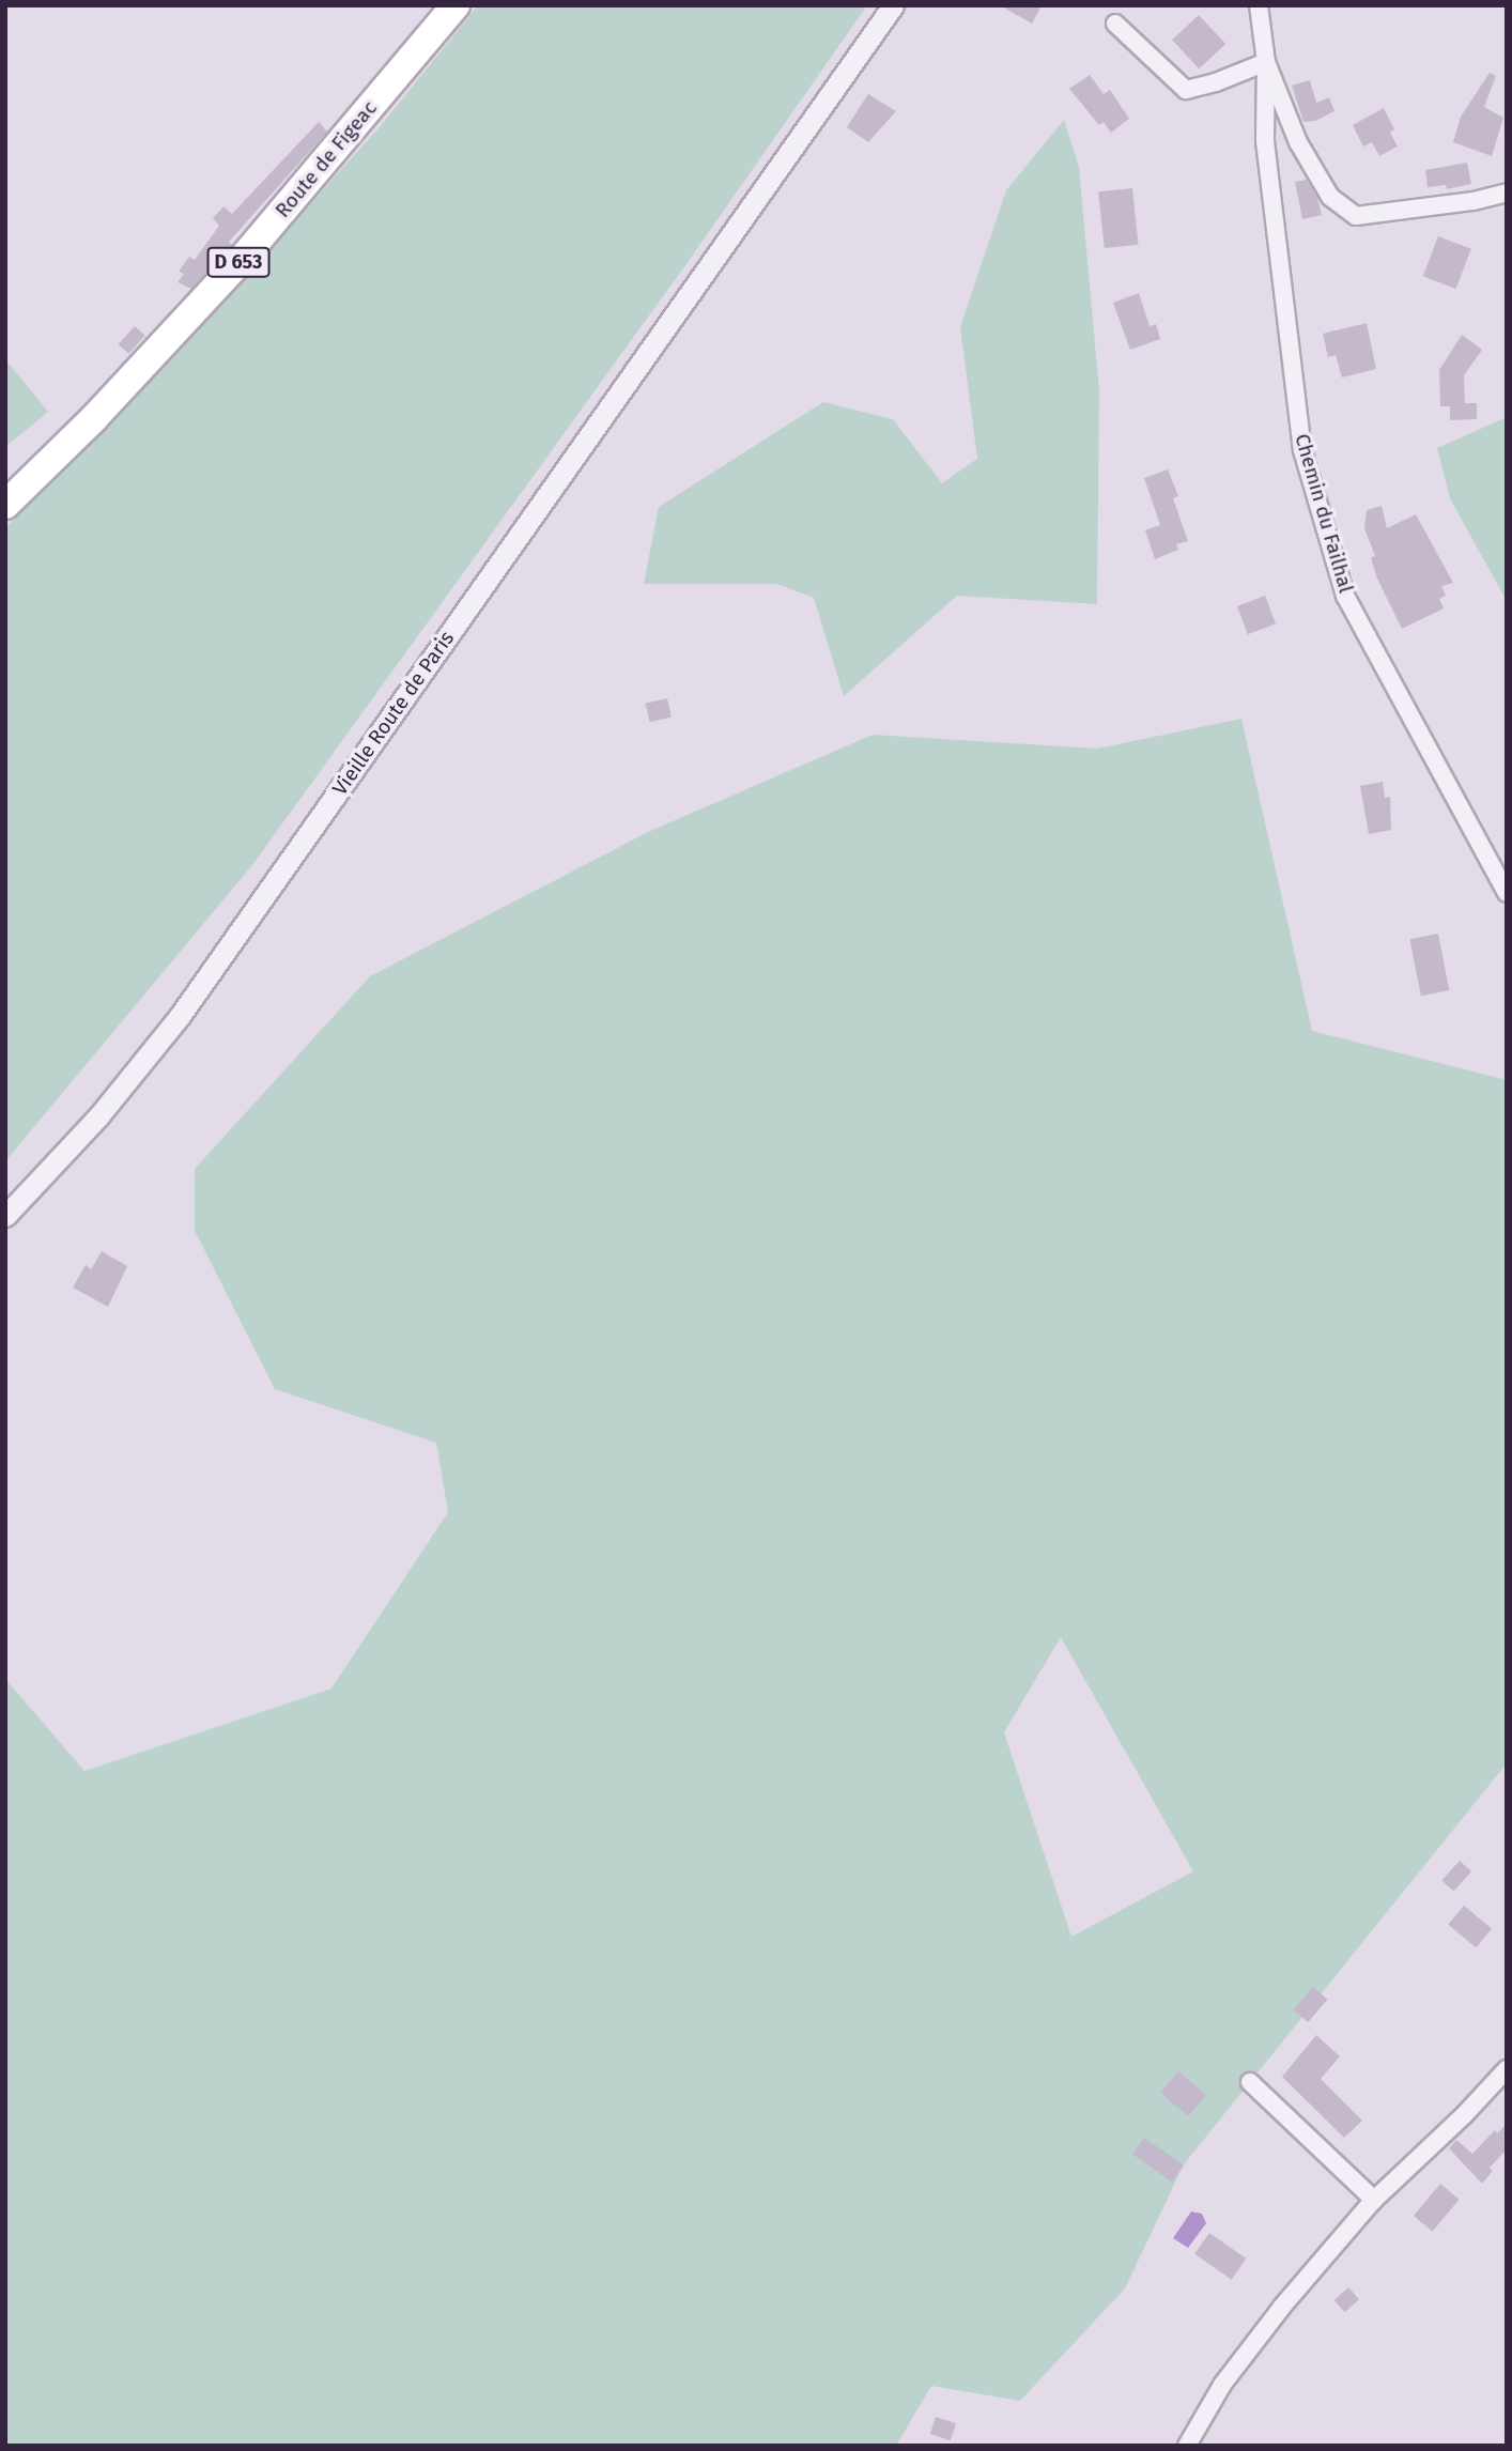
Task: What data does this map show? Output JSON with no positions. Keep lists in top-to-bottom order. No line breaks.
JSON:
{"streets":{"main road":["Route de Figeac","D 653"],"street":["Chemin du Failhal","Vieille Route de Paris"]}}
